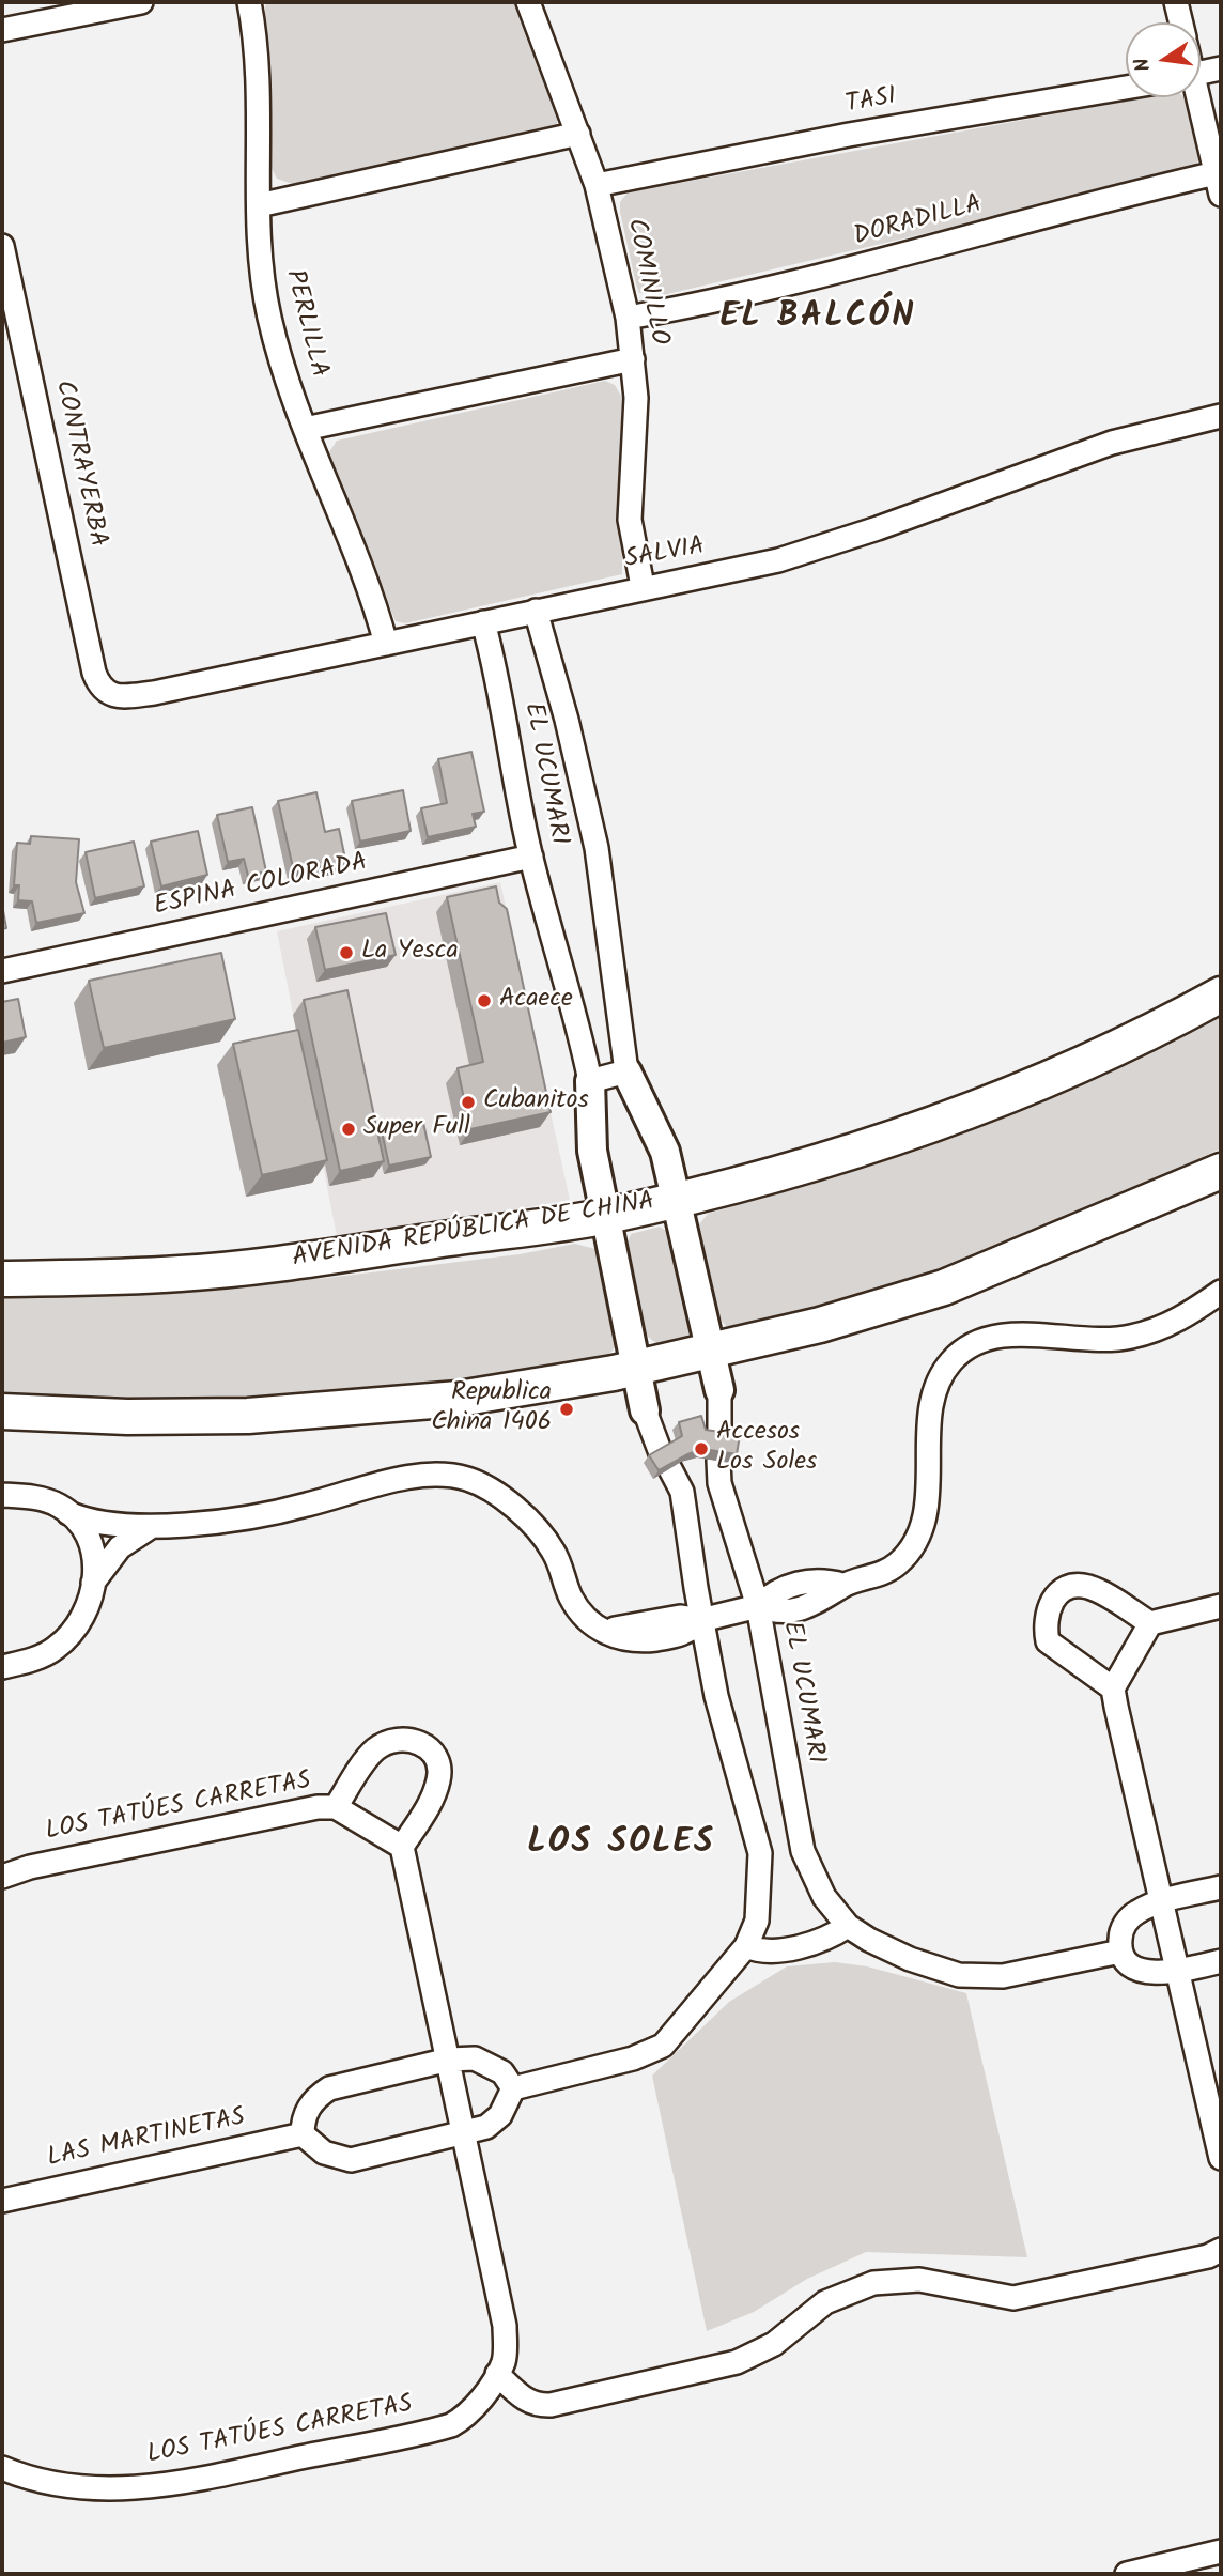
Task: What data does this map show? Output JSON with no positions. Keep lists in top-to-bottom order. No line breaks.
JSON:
{"streets":{"main road":["AVENIDA REPÚBLICA DE CHINA"],"street":["TASI","DORADILLA","COMINILLO","PERLILLA","CONTRAYERBA","SALVIA","EL UCUMARI","ESPINA COLORADA","LOS TATÚES CARRETAS","LAS MARTINETAS"]},"crossings":[["TASI","COMINILLO"],["DORADILLA","COMINILLO"],["COMINILLO","SALVIA"],["PERLILLA","SALVIA"],["CONTRAYERBA","SALVIA"],["SALVIA","EL UCUMARI"],["EL UCUMARI","ESPINA COLORADA"]],"districts":["EL BALCÓN","LOS SOLES"],"places":["La Yesca","Acaece","Cubanitos","Super Full","Republica China 1406","Accesos Los Soles"],"north":"left"}
